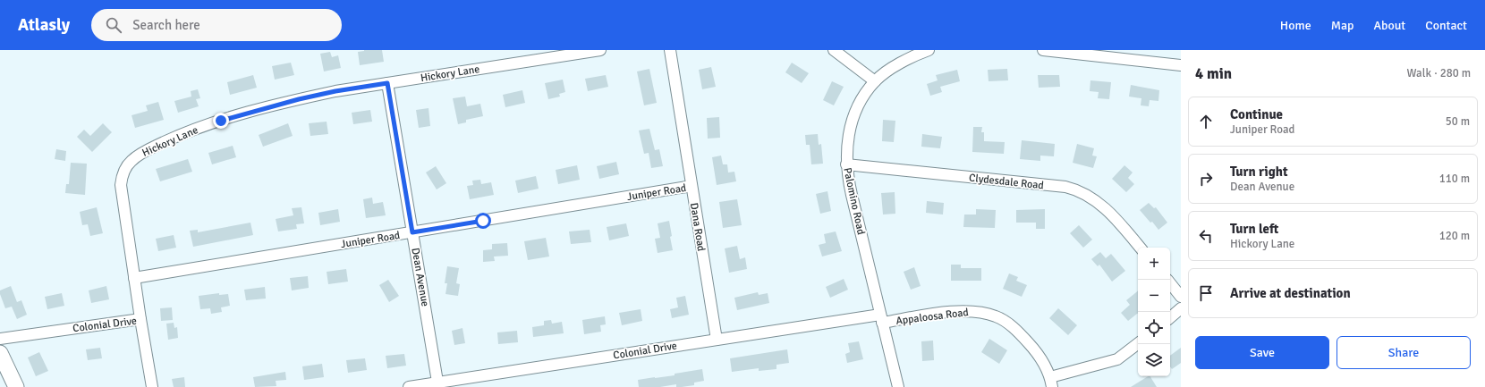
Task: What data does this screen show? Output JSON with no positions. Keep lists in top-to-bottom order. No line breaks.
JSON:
{"streets":{"street":["Hickory Lane","Clydesdale Road","Juniper Road","Palomino Road","Dana Road","Dean Avenue","Appaloosa Road","Colonial Drive"]},"crossings":[["Hickory Lane","Juniper Road"],["Hickory Lane","Dean Avenue"],["Hickory Lane","Colonial Drive"],["Clydesdale Road","Palomino Road"],["Juniper Road","Dana Road"],["Juniper Road","Dean Avenue"],["Palomino Road","Appaloosa Road"],["Palomino Road","Colonial Drive"],["Dana Road","Colonial Drive"],["Dean Avenue","Colonial Drive"],["Appaloosa Road","Colonial Drive"]],"page":{"header":"Atlasly","search":"Search here","nav":["Home","Map","About","Contact"],"heading":["4 min","Walk · 280 m"],"list":[["Continue","Juniper Road","50 m"],["Turn right","Dean Avenue","110 m"],["Turn left","Hickory Lane","120 m"],"Arrive at destination"],"map_buttons":["+","−"],"buttons":["Save","Share"]}}
